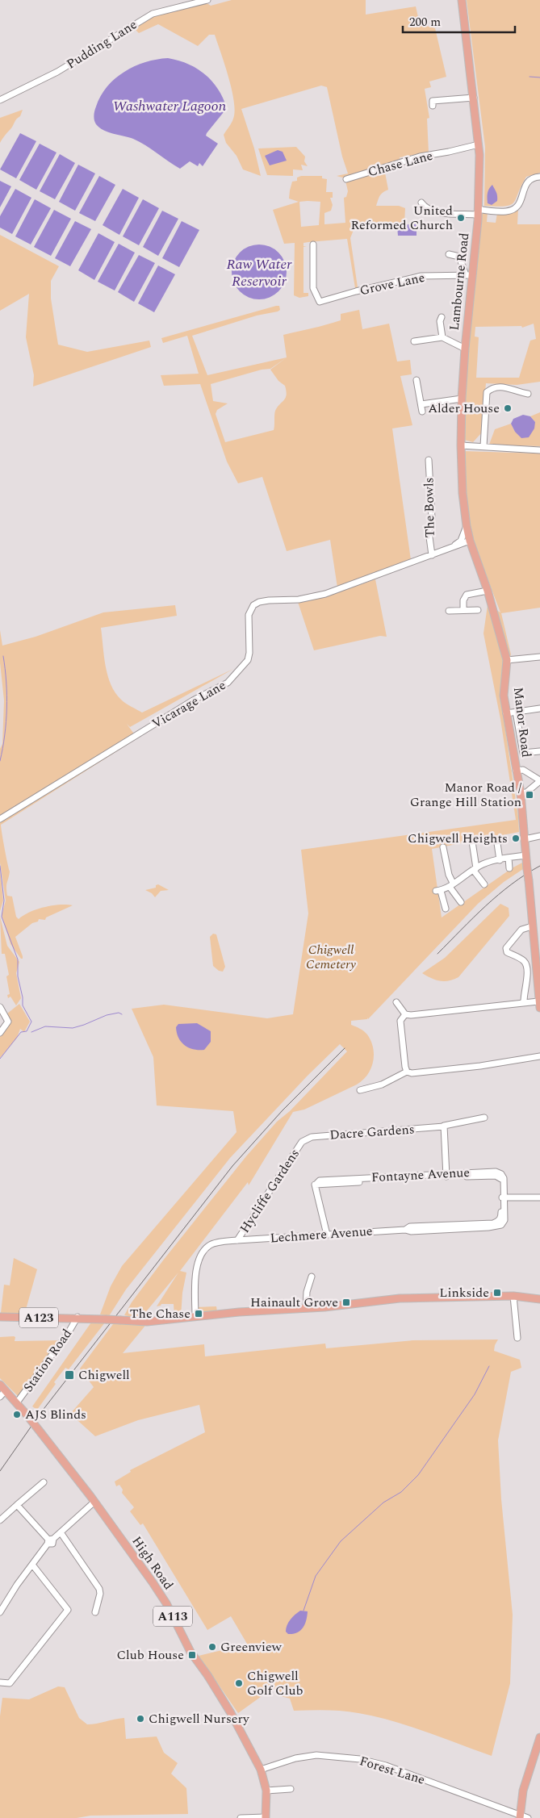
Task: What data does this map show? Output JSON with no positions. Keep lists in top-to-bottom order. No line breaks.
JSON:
{"streets":{"main road":["Lambourne Road","Manor Road","A123","High Road","A113"],"street":["Pudding Lane","Chase Lane","Grove Lane","The Bowls","Vicarage Lane","Dacre Gardens","Fontayne Avenue","Hycliffe Gardens","Lechmere Avenue","Station Road","Forest Lane"]},"crossings":[["Chase Lane","Lambourne Road"],["Lambourne Road","Grove Lane"],["Lambourne Road","Vicarage Lane"],["Lambourne Road","Manor Road"],["The Bowls","Vicarage Lane"],["Vicarage Lane","Manor Road"],["Dacre Gardens","Hycliffe Gardens"],["Fontayne Avenue","Lechmere Avenue"],["Hycliffe Gardens","Lechmere Avenue"],["A123","Station Road"],["Station Road","High Road"],["High Road","Forest Lane"]],"water":["Washwater Lagoon","Raw Water Reservoir"],"parks":["Chigwell Cemetery"],"places":{"other":["United Reformed Church","Alder House","Chigwell Heights","AJS Blinds","Greenview","Chigwell Golf Club","Chigwell Nursery"],"transit":["Manor Road / Grange Hill Station","Linkside","Hainault Grove","The Chase","Chigwell","Club House"]},"scale_bar":"200 m"}
